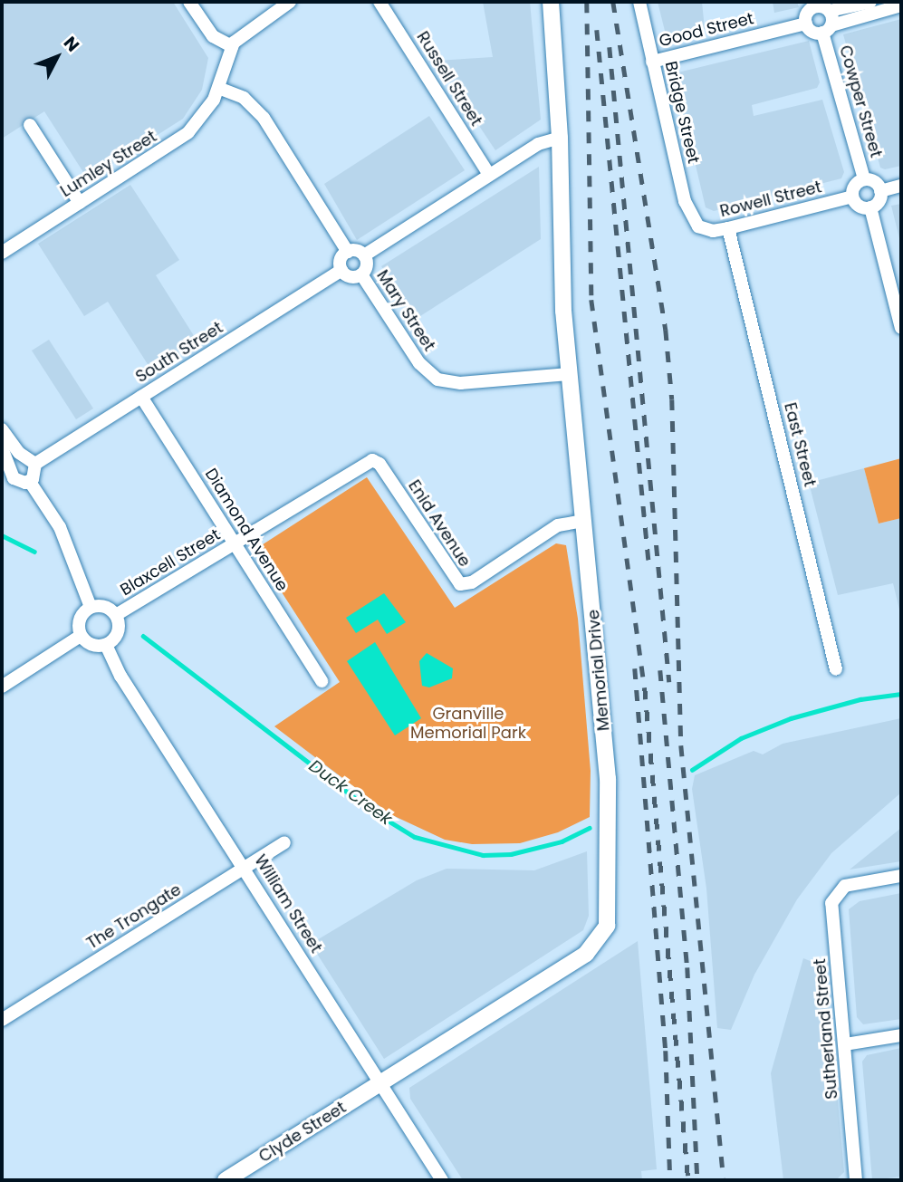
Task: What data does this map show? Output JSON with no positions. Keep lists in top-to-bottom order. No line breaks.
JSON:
{"streets":{"main road":["Memorial Drive","Clyde Street"],"street":["Good Street","Russell Street","Cowper Street","Bridge Street","Lumley Street","Rowell Street","Mary Street","South Street","East Street","Enid Avenue","Diamond Avenue","Blaxcell Street","William Street","The Trongate","Sutherland Street"]},"crossings":[["Good Street","Cowper Street"],["Good Street","Bridge Street"],["Cowper Street","Rowell Street"],["Bridge Street","Rowell Street"],["Rowell Street","East Street"],["Mary Street","South Street"],["Mary Street","Memorial Drive"],["South Street","Diamond Avenue"],["Enid Avenue","Blaxcell Street"],["Enid Avenue","Memorial Drive"],["Diamond Avenue","Blaxcell Street"],["Blaxcell Street","William Street"],["Memorial Drive","William Street"],["Memorial Drive","Clyde Street"],["William Street","The Trongate"],["William Street","Clyde Street"]],"water":["Duck Creek"],"parks":["Granville Memorial Park"],"north":"top right"}
